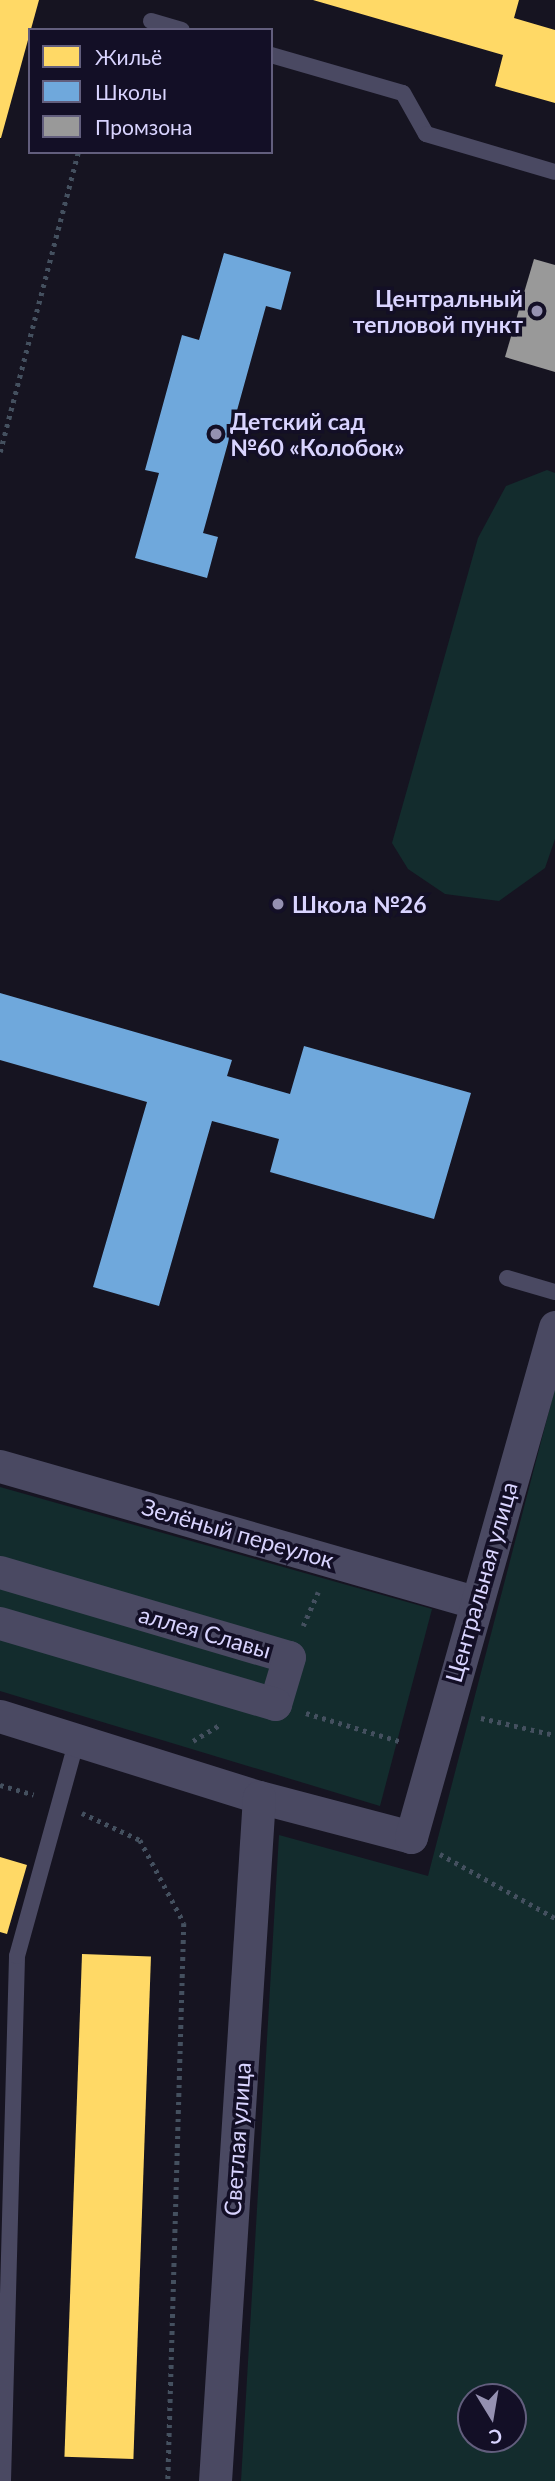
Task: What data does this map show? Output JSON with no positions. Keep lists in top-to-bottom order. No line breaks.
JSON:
{"streets":{"street":["Зелёный переулок","Центральная улица","аллея Славы","Светлая улица"]},"crossings":[["Зелёный переулок","Центральная улица"]],"places":["Центральный тепловой пункт","Детский сад №60 «Колобок»","Школа №26"],"legend":["Жильё","Школы","Промзона"],"north":"bottom"}
